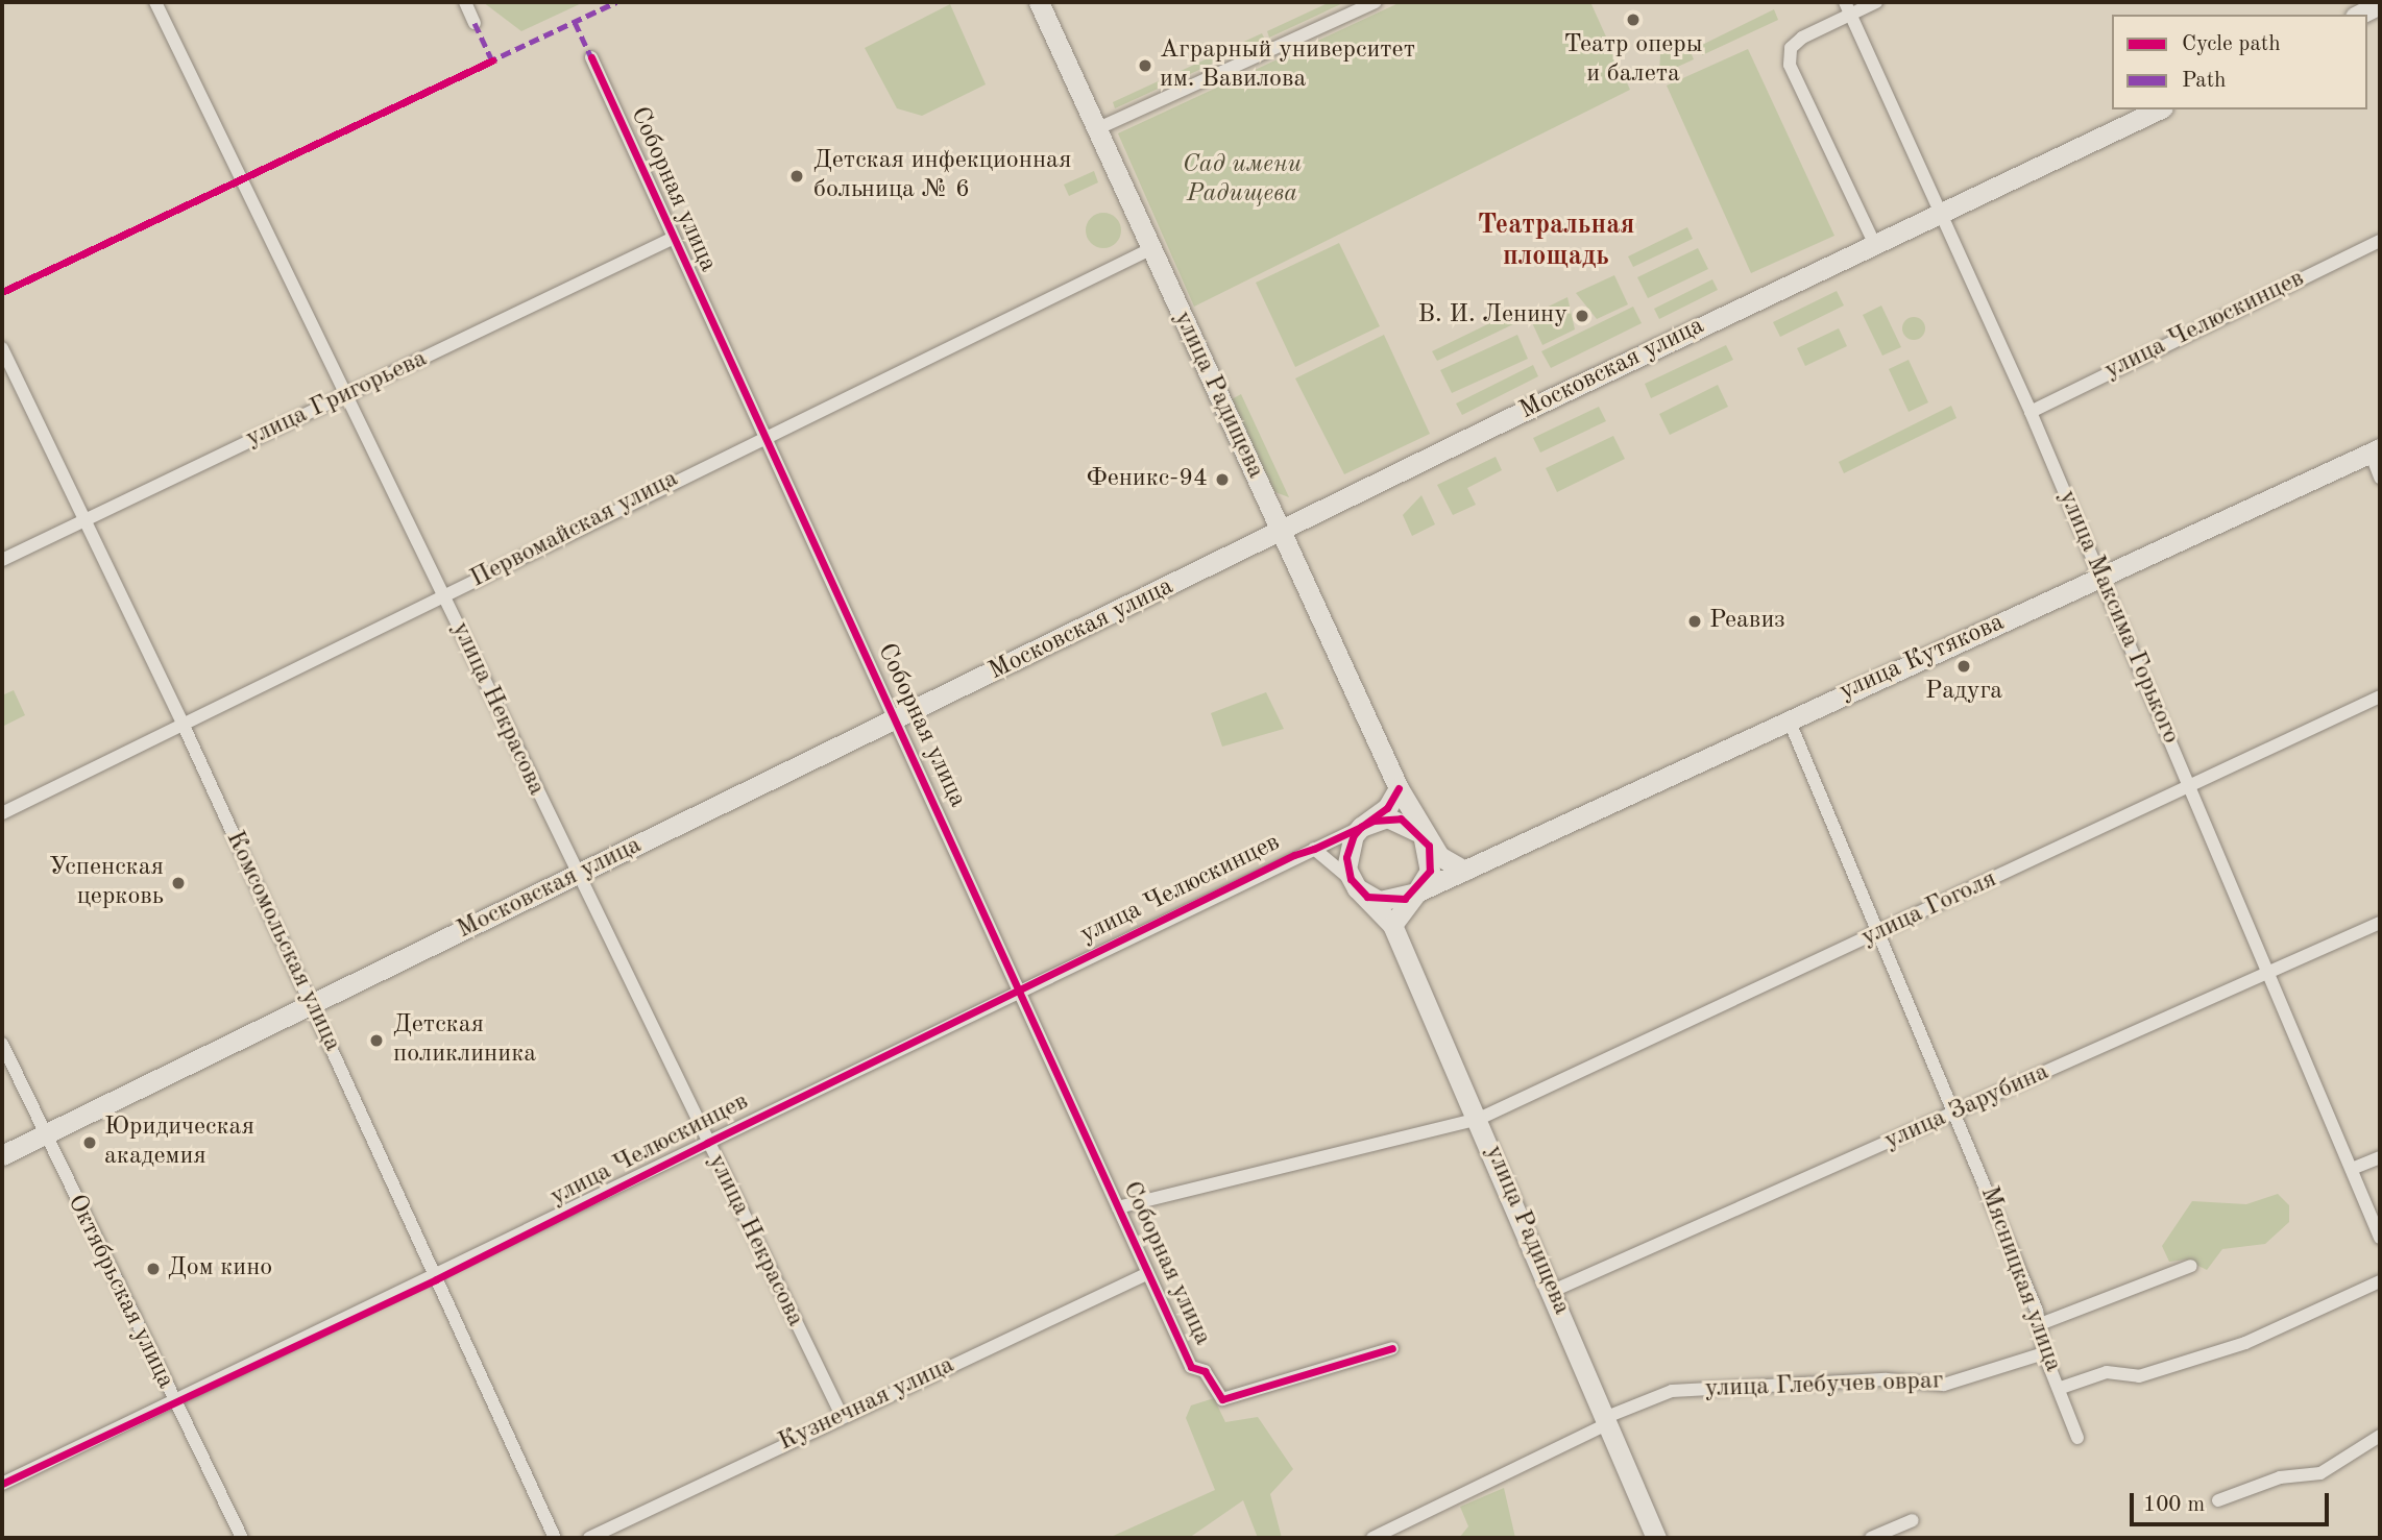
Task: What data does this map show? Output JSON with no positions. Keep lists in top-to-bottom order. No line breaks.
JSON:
{"streets":{"street":["Соборная улица","улица Челюскинцев","Московская улица","улица Радищева","улица Григорьева","Первомайская улица","улица Максима Горького","улица Кутякова","улица Некрасова","улица Гоголя","Комсомольская улица","улица Зарубина","Мясницкая улица","Октябрьская улица","улица Глебучев овраг","Кузнечная улица"]},"crossings":[["Соборная улица","улица Челюскинцев"],["Соборная улица","Московская улица"],["Соборная улица","улица Григорьева"],["Соборная улица","Первомайская улица"],["Соборная улица","Кузнечная улица"],["улица Челюскинцев","улица Радищева"],["улица Челюскинцев","улица Максима Горького"],["улица Челюскинцев","улица Кутякова"],["улица Челюскинцев","улица Некрасова"],["улица Челюскинцев","Комсомольская улица"],["улица Челюскинцев","Октябрьская улица"],["Московская улица","улица Радищева"],["Московская улица","улица Максима Горького"],["Московская улица","улица Некрасова"],["Московская улица","Комсомольская улица"],["Московская улица","Октябрьская улица"],["улица Радищева","Первомайская улица"],["улица Радищева","улица Кутякова"],["улица Радищева","улица Гоголя"],["улица Радищева","улица Зарубина"],["улица Радищева","улица Глебучев овраг"],["улица Григорьева","улица Некрасова"],["улица Григорьева","Комсомольская улица"],["Первомайская улица","улица Некрасова"],["Первомайская улица","Комсомольская улица"],["улица Максима Горького","улица Кутякова"],["улица Максима Горького","улица Гоголя"],["улица Максима Горького","улица Зарубина"],["улица Кутякова","Мясницкая улица"],["улица Некрасова","Кузнечная улица"],["улица Гоголя","Мясницкая улица"],["улица Зарубина","Мясницкая улица"],["Мясницкая улица","улица Глебучев овраг"]],"districts":["Театральная площадь"],"parks":["Сад имени Радищева"],"places":["Театр оперы и балета","Аграрный университет им. Вавилова","Детская инфекционная больница № 6","В. И. Ленину","Феникс-94","Реавиз","Радуга","Успенская церковь","Детская поликлиника","Юридическая академия","Дом кино"],"legend":["Cycle path","Path"],"scale_bar":"100 m"}
